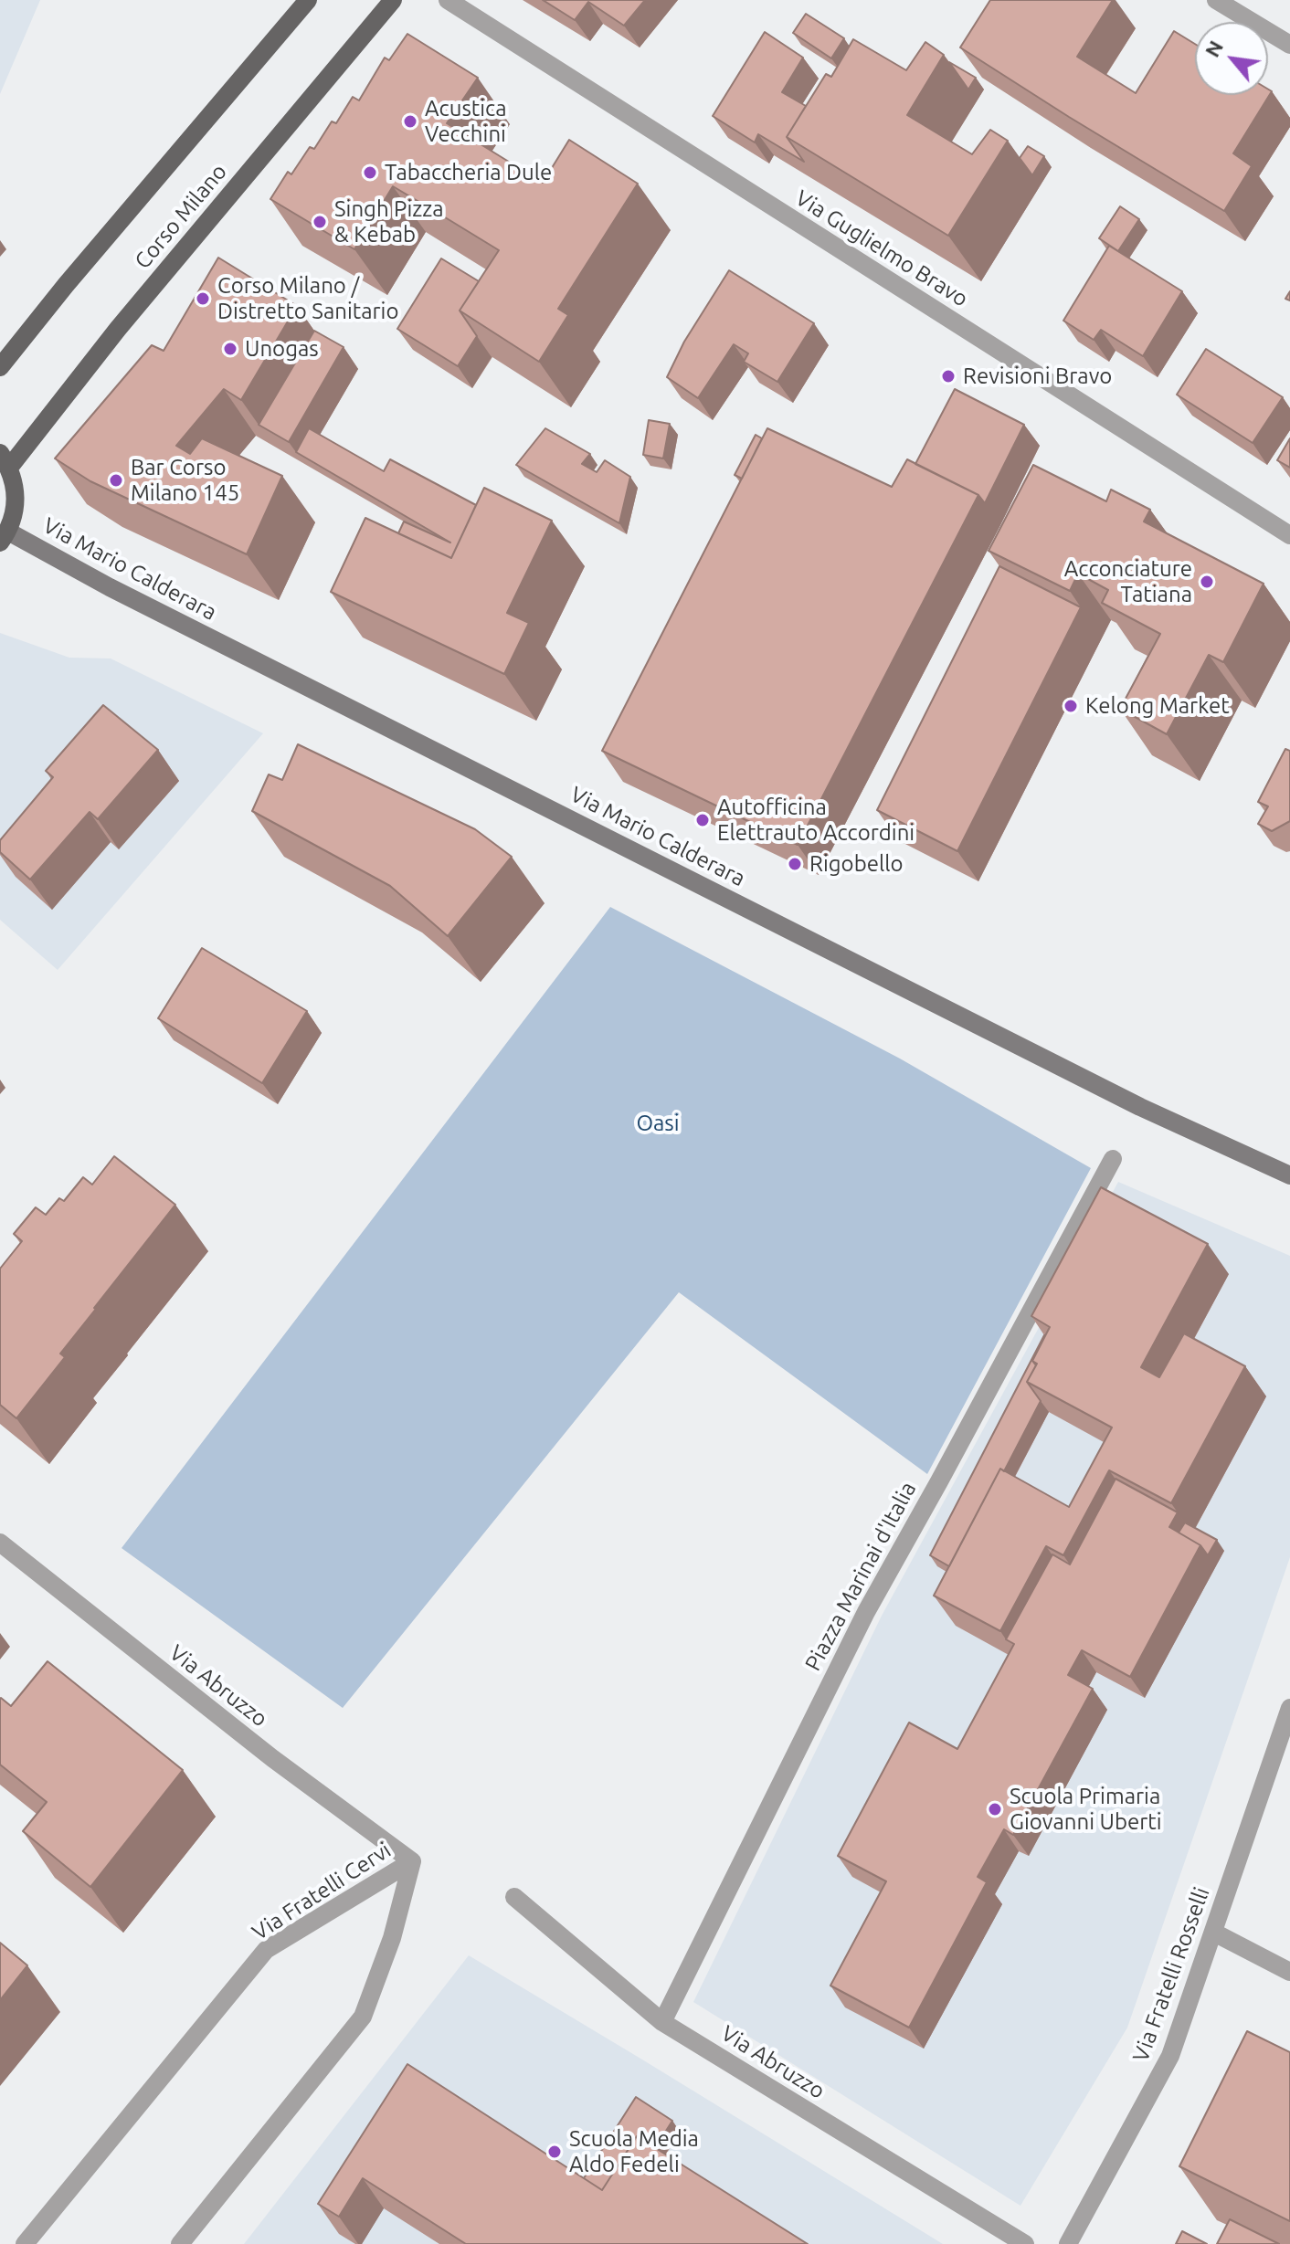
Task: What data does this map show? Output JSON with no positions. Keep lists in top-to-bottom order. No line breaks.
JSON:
{"streets":{"main road":["Corso Milano"],"street":["Via Guglielmo Bravo","Via Mario Calderara","Piazza Marinai d'Italia","Via Abruzzo","Via Fratelli Cervi","Via Fratelli Rosselli"]},"crossings":[["Piazza Marinai d'Italia","Via Abruzzo"],["Via Abruzzo","Via Fratelli Cervi"]],"parks":["Oasi"],"places":["Acustica Vecchini","Tabaccheria Dule","Singh Pizza & Kebab","Corso Milano / Distretto Sanitario","Unogas","Revisioni Bravo","Bar Corso Milano 145","Acconciature Tatiana","Kelong Market","Autofficina Elettrauto Accordini","Rigobello","Scuola Primaria Giovanni Uberti","Scuola Media Aldo Fedeli"],"north":"top left"}
